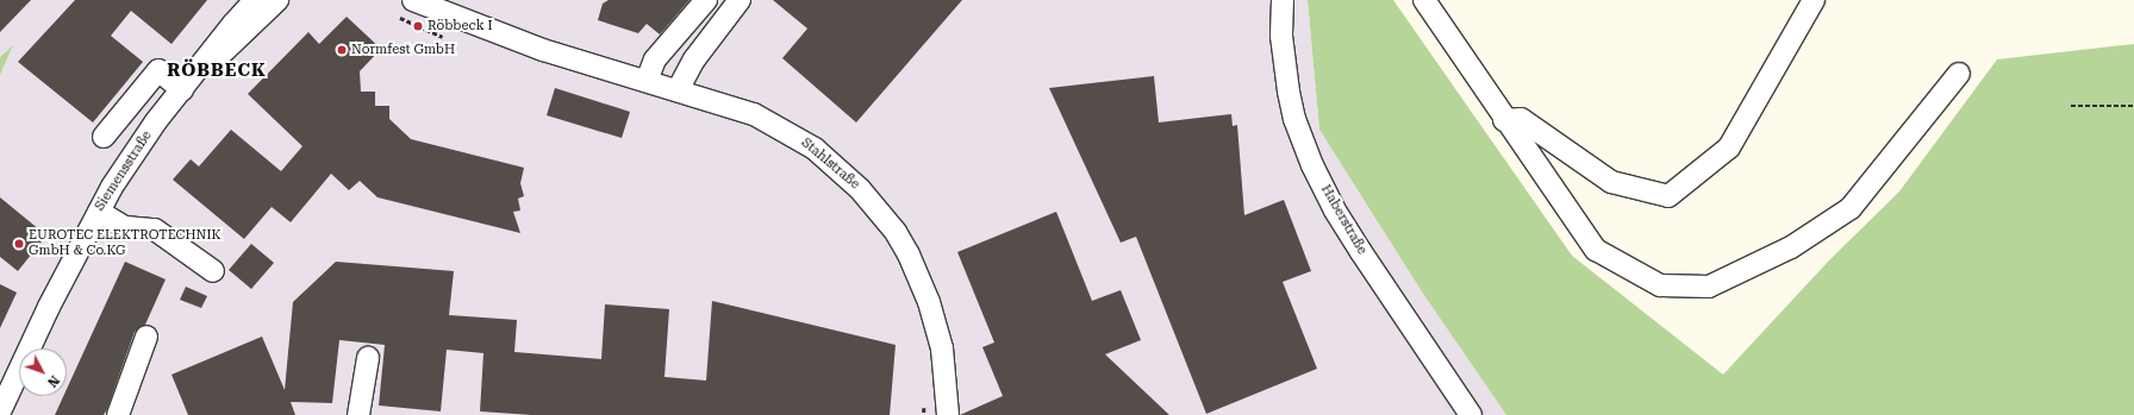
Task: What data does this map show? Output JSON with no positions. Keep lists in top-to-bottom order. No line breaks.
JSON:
{"streets":{"street":["Stahlstraße","Siemensstraße","Haberstraße"]},"districts":["RÖBBECK"],"places":["Röbbeck I","Normfest GmbH","EUROTEC ELEKTROTECHNIK GmbH & Co.KG"],"north":"bottom right"}
